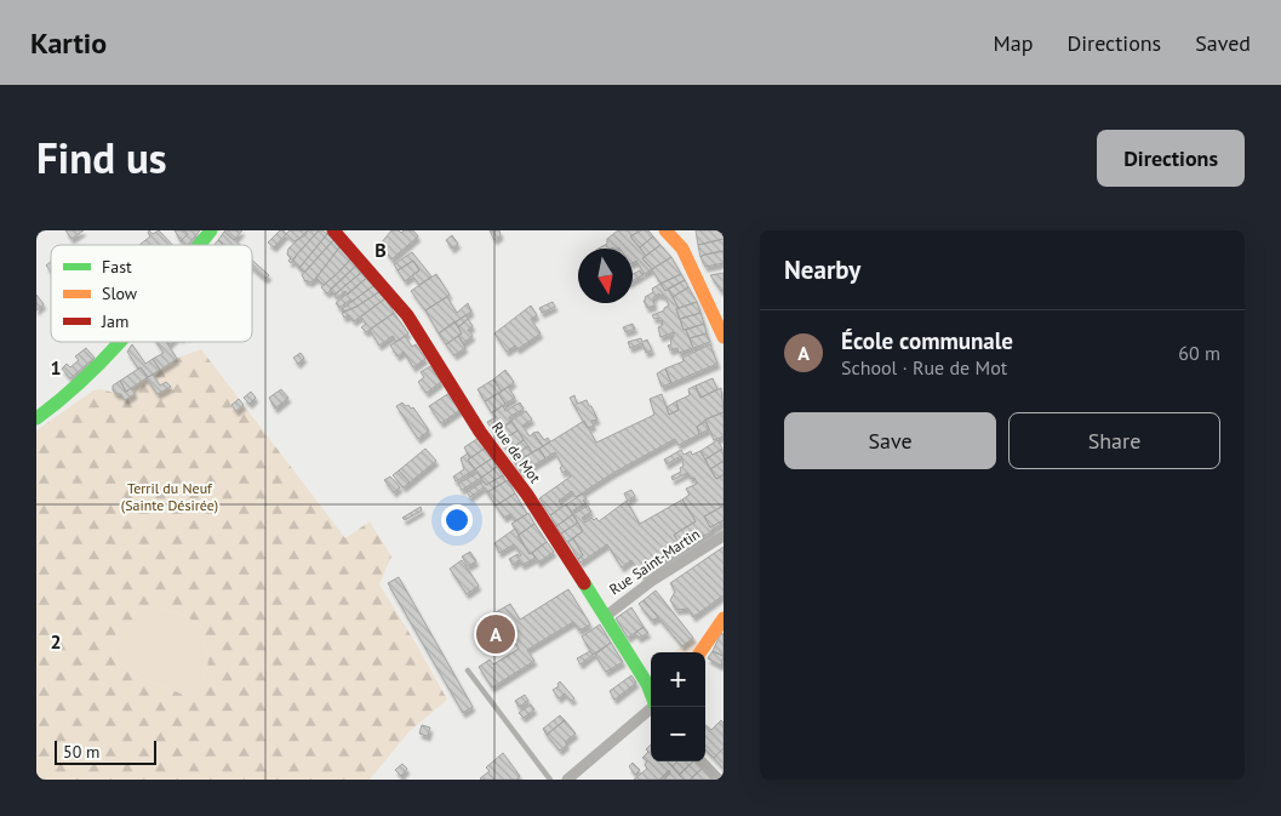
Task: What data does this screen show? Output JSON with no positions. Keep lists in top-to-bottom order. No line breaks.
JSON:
{"streets":{"street":["Rue de Mot","Rue Saint-Martin"]},"crossings":[["Rue de Mot","Rue Saint-Martin"]],"parks":["Terril du Neuf (Sainte Désirée)"],"legend":["Fast","Slow","Jam"],"scale_bar":"50 m","north":"bottom","page":{"header":"Kartio","nav":["Map","Directions","Saved"],"title":"Find us","buttons":["Directions",["Save","Share"]],"heading":"Nearby","list":[{"mark":"A","name":"École communale","note":"School · Rue de Mot","value":"60 m"}],"pins":"A","map_buttons":["+","−"],"scale":"50 m"},"grid":{"columns":["B"],"rows":["1","2"]}}
